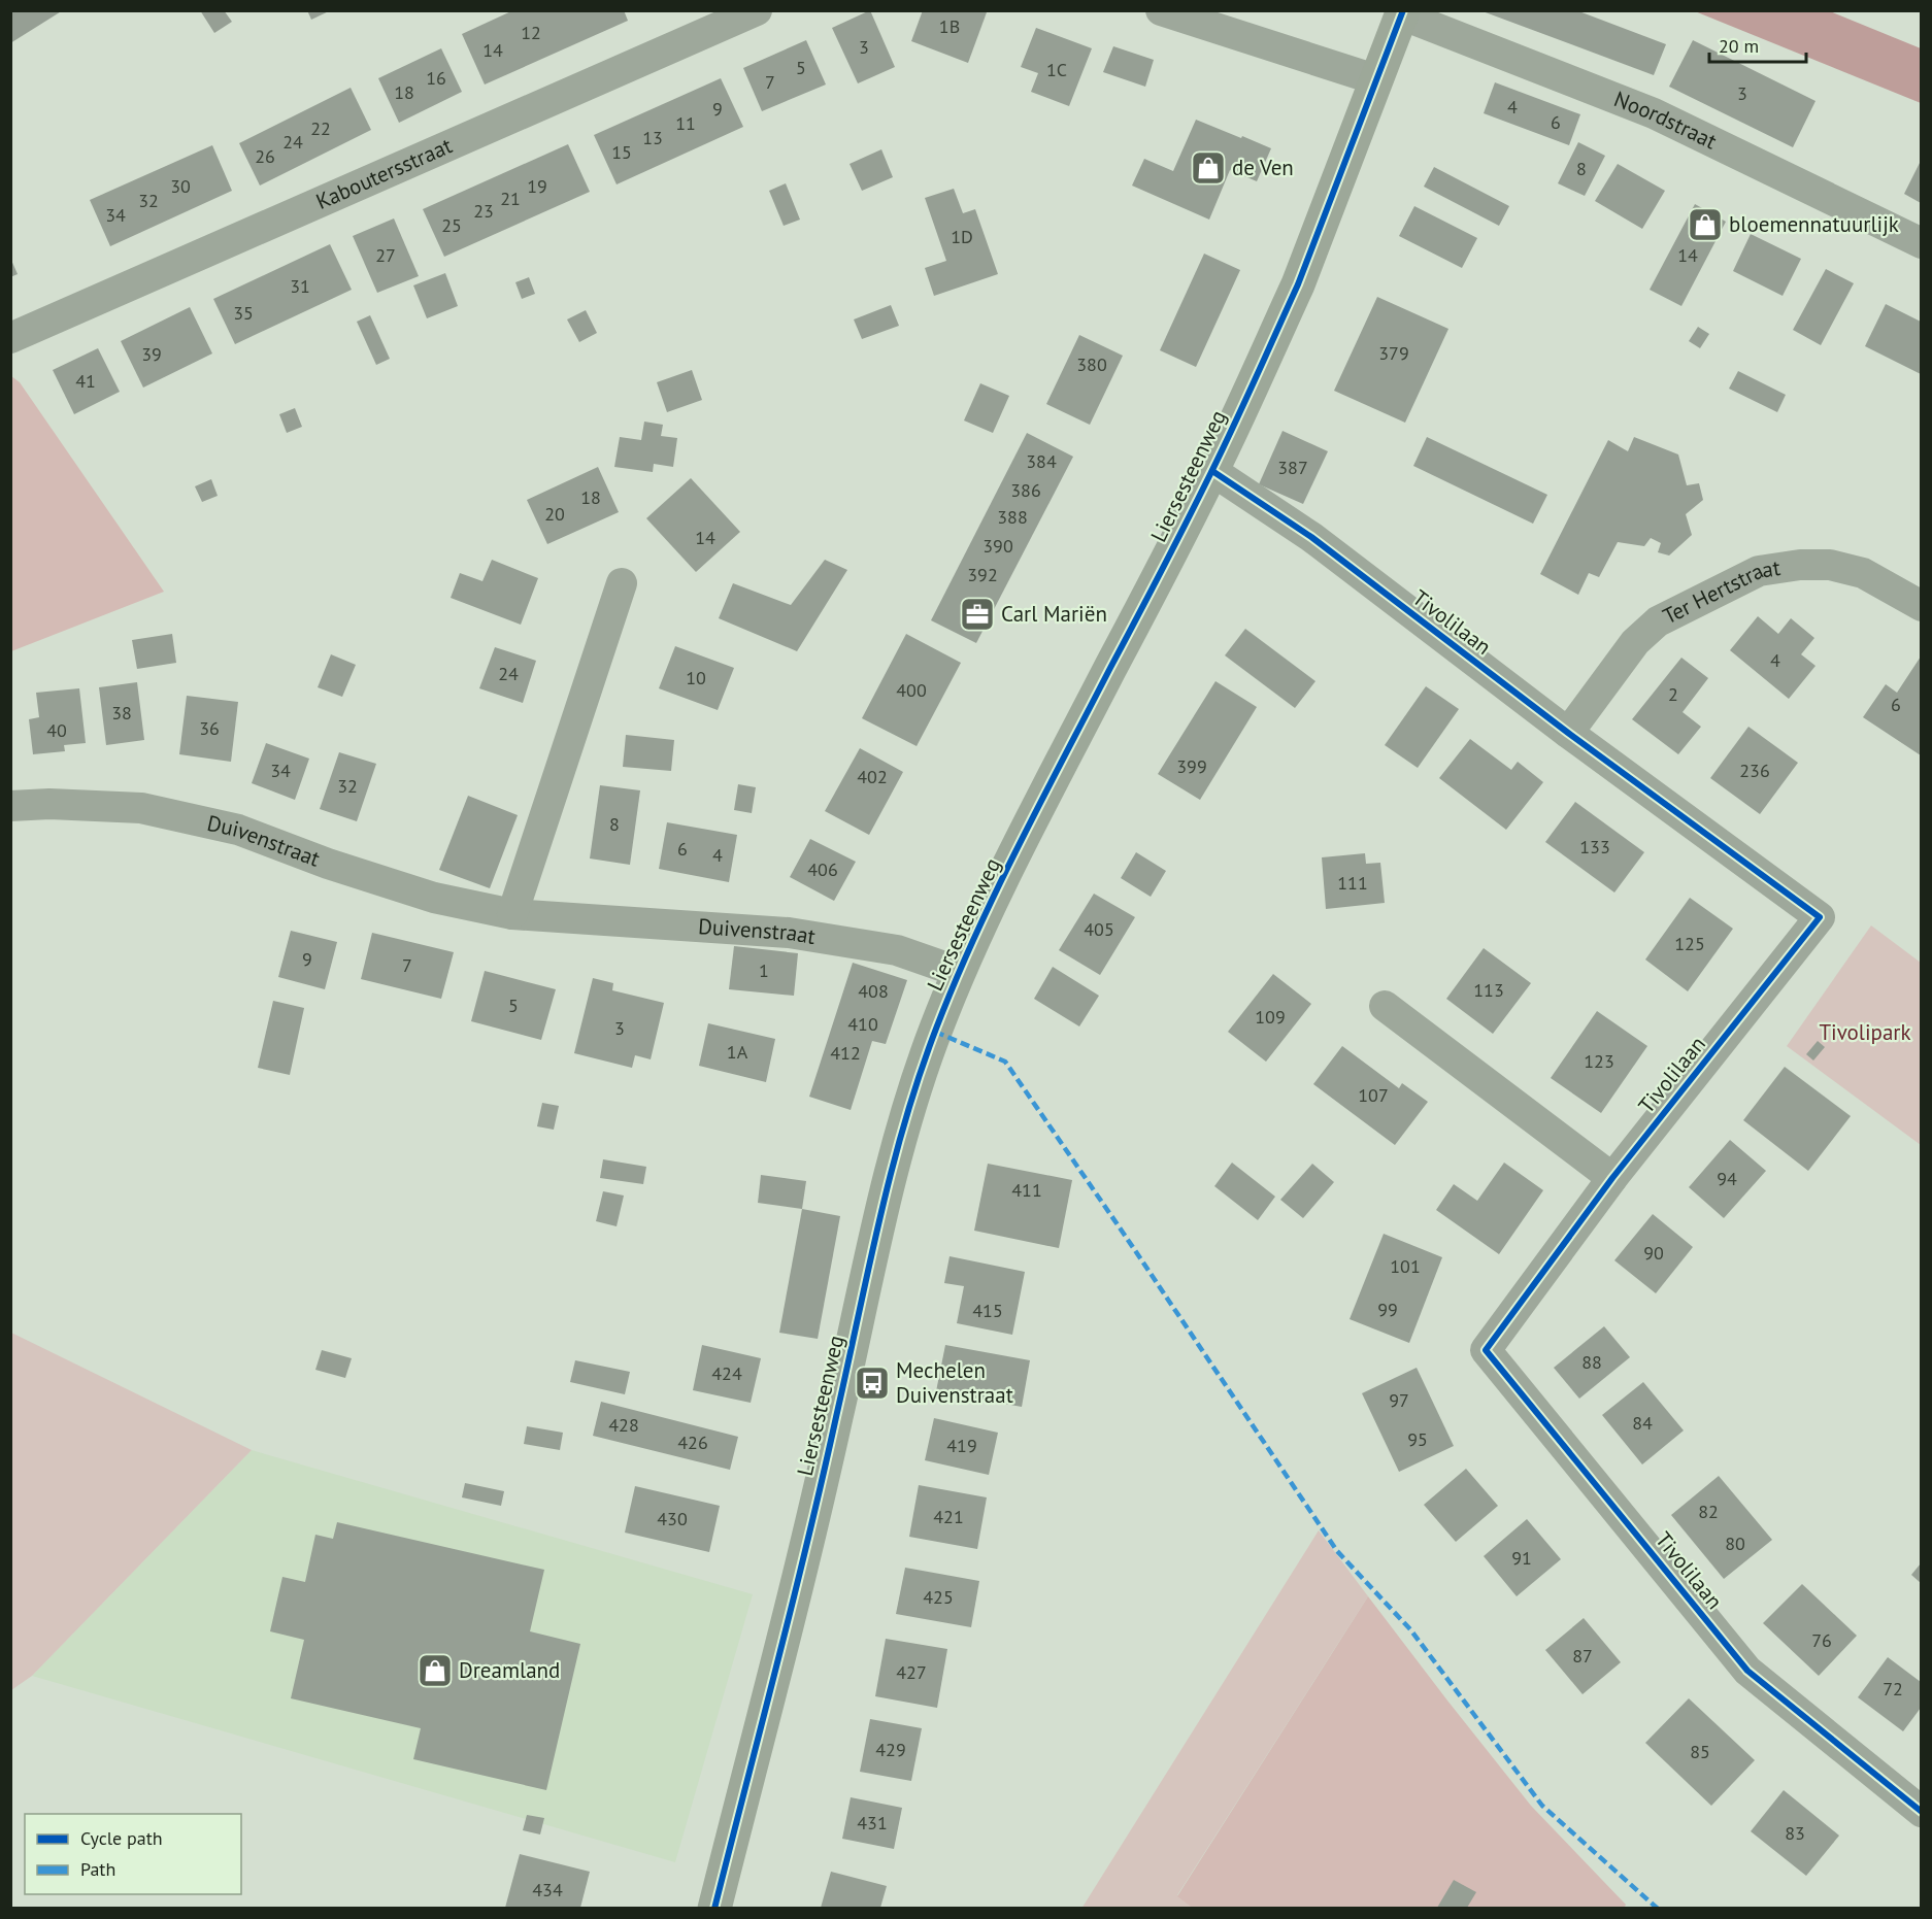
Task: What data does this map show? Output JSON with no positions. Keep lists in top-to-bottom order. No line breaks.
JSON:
{"streets":{"main road":["Liersesteenweg"],"street":["Noordstraat","Kaboutersstraat","Ter Hertstraat","Tivolilaan","Duivenstraat"]},"crossings":[["Noordstraat","Liersesteenweg"],["Liersesteenweg","Tivolilaan"],["Liersesteenweg","Duivenstraat"],["Ter Hertstraat","Tivolilaan"]],"parks":["Tivolipark"],"places":{"shop":["de Ven","bloemennatuurlijk","Dreamland"],"office":["Carl Mariën"],"bus stop":["Mechelen Duivenstraat"]},"house_numbers":["1B","12","3","14","5","1C","16","7","18","3","4","9","6","11","22","13","24","15","26","8","30","19","21","32","23","34","25","1D","27","14","31","35","379","39","380","41","384","387","386","18","20","388","14","390","392","4","24","10","400","2","6","38","36","40","399","34","236","402","32","8","133","6","4","406","111","405","125","9","7","1","113","408","5","109","410","3","1A","412","123","107","94","411","90","101","99","415","88","424","97","84","428","95","426","419","82","421","430","80","91","425","76","87","427","72","429","85","431","83","434"],"legend":["Cycle path","Path"],"scale_bar":"20 m"}
